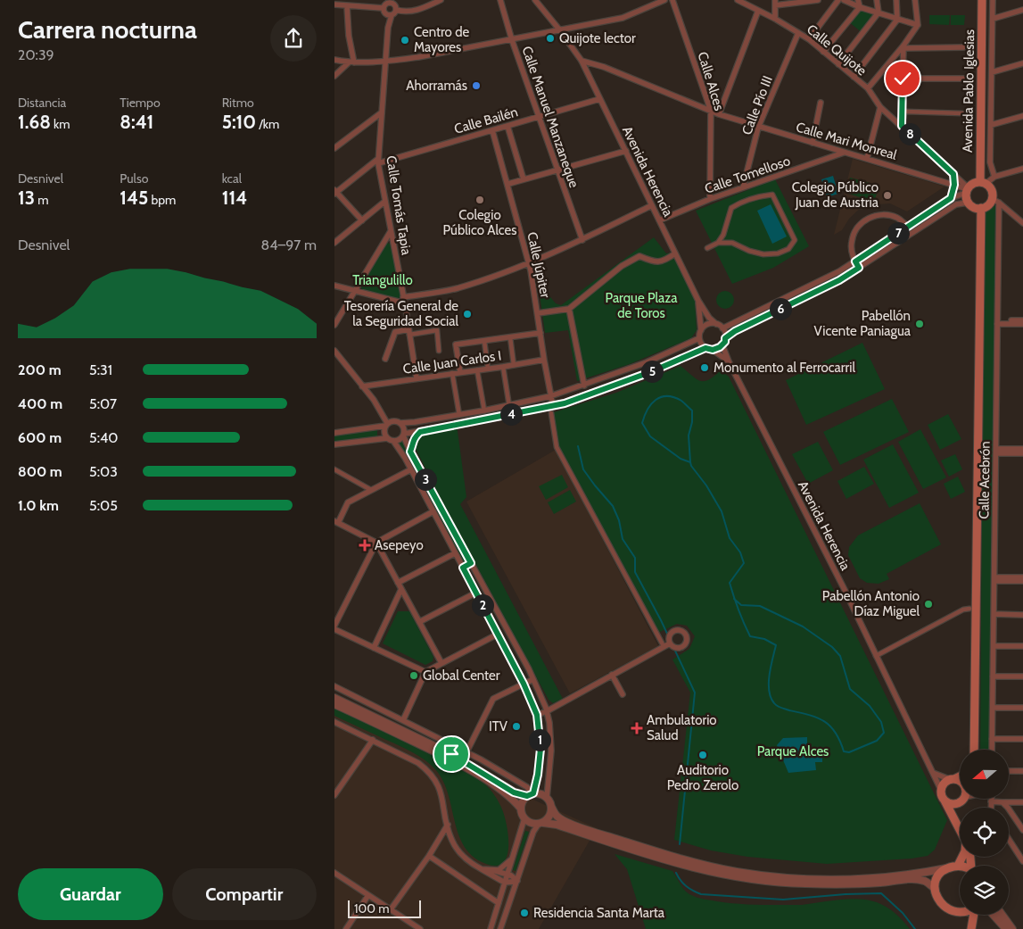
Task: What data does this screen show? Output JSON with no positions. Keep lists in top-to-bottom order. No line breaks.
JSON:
{"streets":{"main road":["Avenida Pablo Iglesias"],"street":["Calle Quijote","Calle Alces","Calle Pío III","Calle Manuel Manzaneque","Calle Bailén","Calle Mari Monreal","Avenida Herencia","Calle Tomelloso","Calle Tomás Tapia","Calle Júpiter","Calle Juan Carlos I","Calle Acebrón"]},"crossings":[["Calle Quijote","Avenida Pablo Iglesias"],["Calle Quijote","Calle Pío III"],["Calle Quijote","Calle Mari Monreal"],["Calle Quijote","Calle Acebrón"],["Calle Alces","Calle Mari Monreal"],["Calle Alces","Calle Tomelloso"],["Avenida Pablo Iglesias","Calle Mari Monreal"],["Avenida Pablo Iglesias","Calle Acebrón"],["Calle Pío III","Calle Mari Monreal"],["Calle Pío III","Calle Tomelloso"],["Calle Manuel Manzaneque","Calle Bailén"],["Calle Bailén","Avenida Herencia"],["Calle Bailén","Calle Tomás Tapia"],["Calle Bailén","Calle Júpiter"],["Calle Mari Monreal","Avenida Herencia"],["Calle Mari Monreal","Calle Tomelloso"],["Calle Mari Monreal","Calle Acebrón"],["Avenida Herencia","Calle Tomelloso"],["Calle Tomás Tapia","Calle Juan Carlos I"],["Calle Júpiter","Calle Juan Carlos I"]],"parks":["Triangulillo","Parque Plaza de Toros","Parque Alces"],"places":{"other":["Quijote lector","Centro de Mayores","Ahorramás","Colegio Público Juan de Austria","Colegio Público Alces","Tesorería General de la Seguridad Social","Pabellón Vicente Paniagua","Monumento al Ferrocarril","Pabellón Antonio Díaz Miguel","Global Center","ITV","Auditorio Pedro Zerolo","Residencia Santa Marta"],"health":["Asepeyo","Ambulatorio Salud"]},"scale_bar":"100 m","north":"left","page":{"heading":["Carrera nocturna","20:39"],"stats":[["Distancia","1.68 km"],["Tiempo","8:41"],["Ritmo","5:10 /km"],["Desnivel","13 m"],["Pulso","145 bpm"],["kcal","114"]],"pins":["8","7","6","5","4","3","2","1"],"chart":["Desnivel","84–97 m"],"list":[{"name":"200 m","note":"5:31"},{"name":"400 m","note":"5:07"},{"name":"600 m","note":"5:40"},{"name":"800 m","note":"5:03"},{"name":"1.0 km","note":"5:05"}],"buttons":["Guardar","Compartir"],"scale":"100 m"}}
